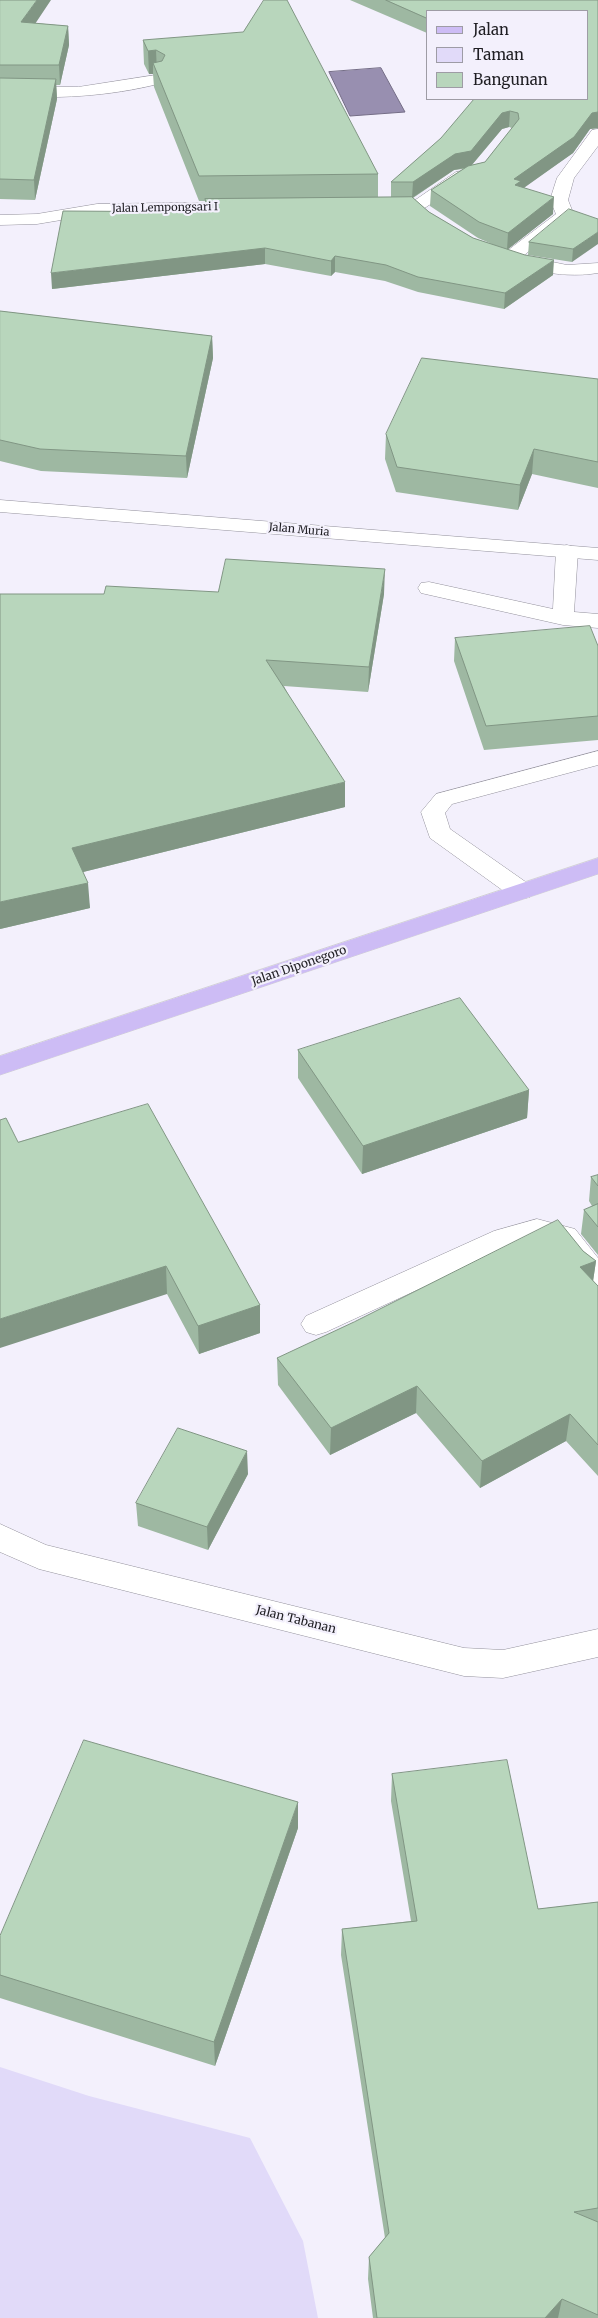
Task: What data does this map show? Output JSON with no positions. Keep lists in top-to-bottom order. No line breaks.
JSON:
{"streets":{"main road":["Jalan Diponegoro"],"street":["Jalan Lempongsari I","Jalan Muria","Jalan Tabanan"]},"legend":["Jalan","Taman","Bangunan"]}
